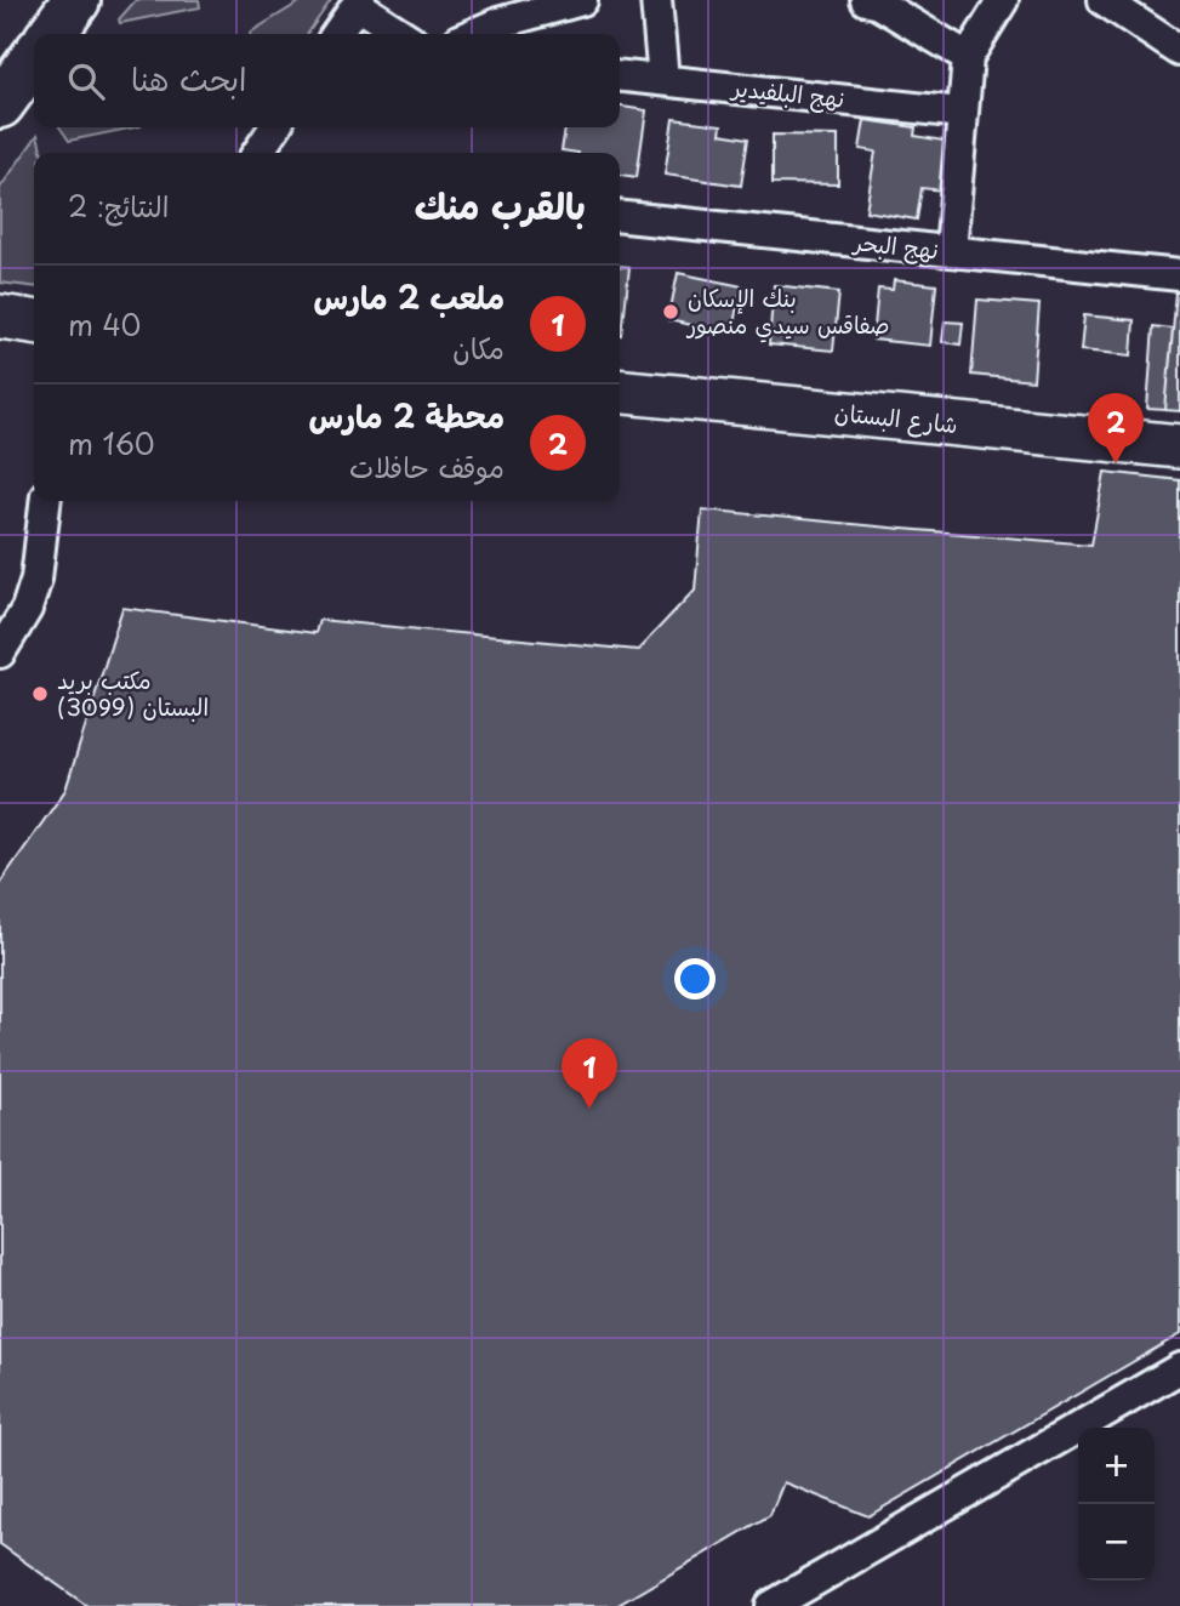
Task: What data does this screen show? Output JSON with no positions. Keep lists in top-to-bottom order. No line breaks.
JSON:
{"streets":{"main road":["شارع البستان"],"street":["نهج البلفيدير","نهج البحر"]},"places":["بنك الإسكان صفاقس سيدي منصور","مكتب بريد البستان (3099)"],"page":{"search":"ابحث هنا","heading":["بالقرب منك","النتائج: 2"],"list":[{"mark":"1","name":"ملعب 2 مارس","note":"مكان","value":"40 m"},{"mark":"2","name":"محطة 2 مارس","note":"موقف حافلات","value":"160 m"}],"pins":["2","1"],"map_buttons":["+","−"]}}
